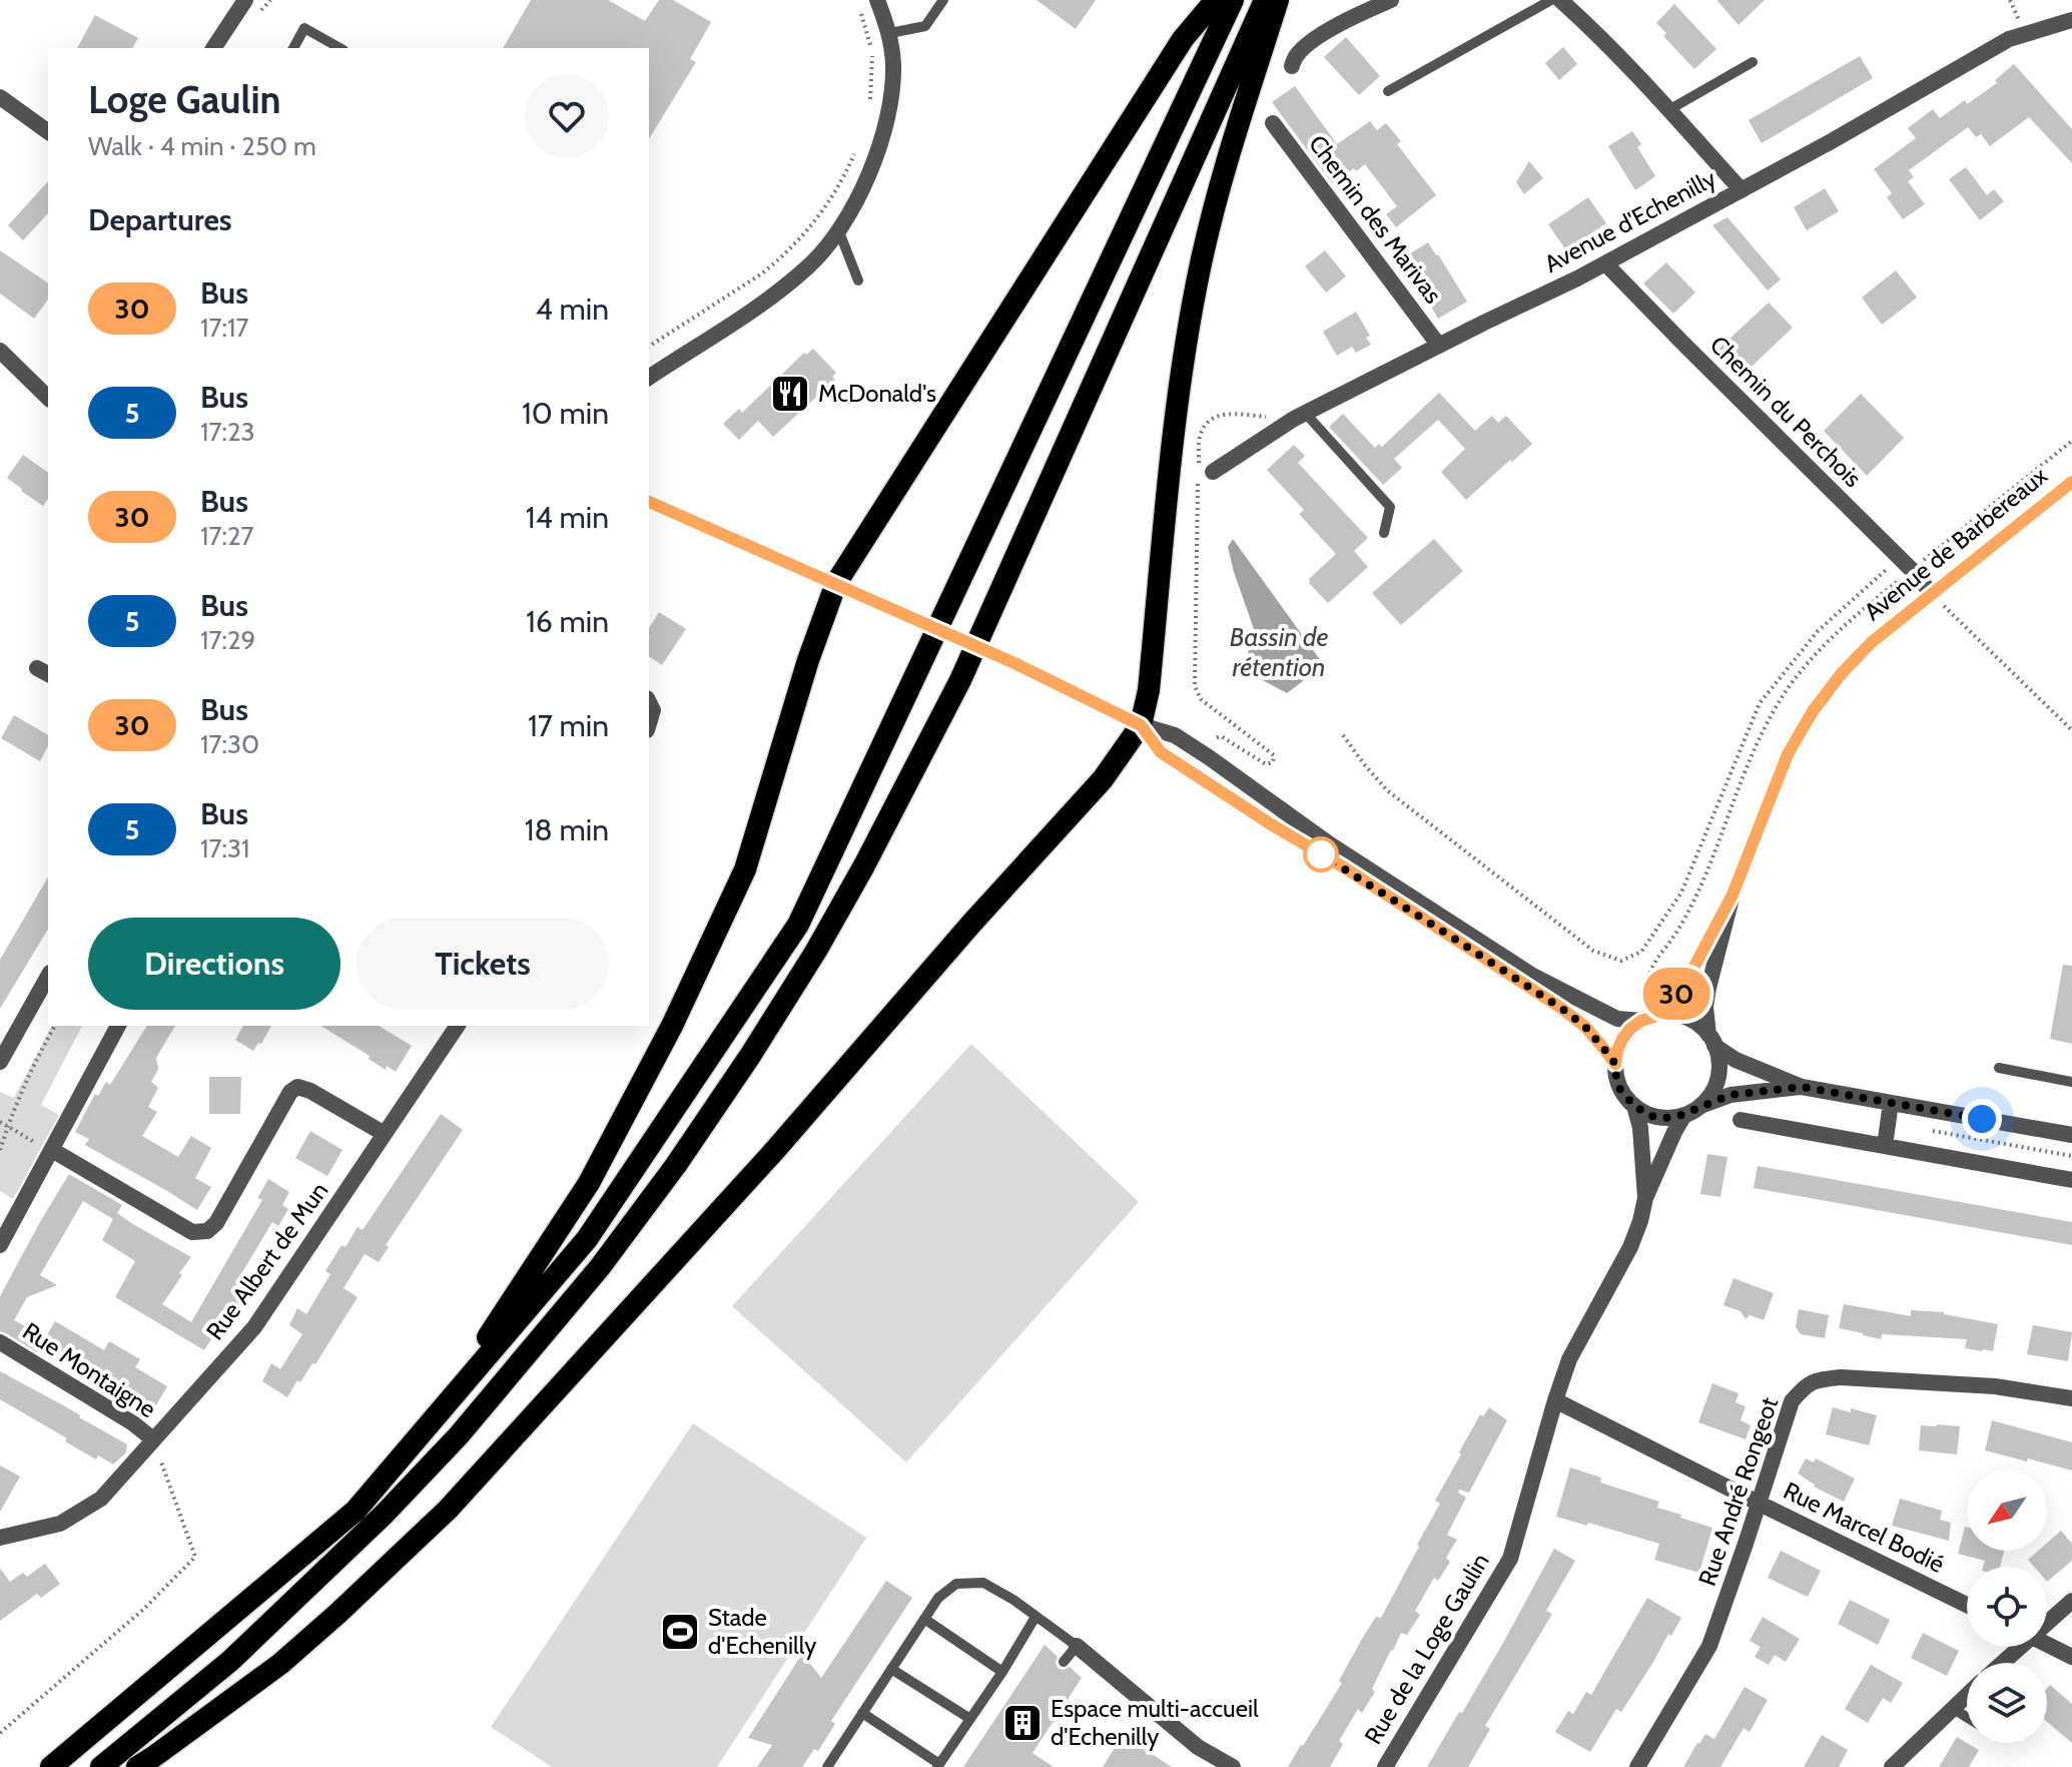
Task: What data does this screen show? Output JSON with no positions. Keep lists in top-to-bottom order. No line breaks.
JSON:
{"streets":{"street":["Chemin des Marivas","Avenue d'Echenilly","Chemin du Perchois","Avenue de Barbereaux","Rue Albert de Mun","Rue Montaigne","Rue André Rongeot","Rue Marcel Bodié","Rue de la Loge Gaulin"]},"crossings":[["Chemin des Marivas","Avenue d'Echenilly"],["Avenue d'Echenilly","Chemin du Perchois"],["Chemin du Perchois","Avenue de Barbereaux"],["Avenue de Barbereaux","Rue de la Loge Gaulin"],["Rue Albert de Mun","Rue Montaigne"],["Rue André Rongeot","Rue Marcel Bodié"],["Rue Marcel Bodié","Rue de la Loge Gaulin"]],"water":["Bassin de rétention"],"places":{"restaurant":["McDonald's"],"sports":["Stade d'Echenilly"],"building":["Espace multi-accueil d'Echenilly"]},"lines":["bus line 30"],"north":"bottom left","page":{"on_map":"30","heading":[["Loge Gaulin","Walk · 4 min · 250 m"],"Departures"],"list":[{"mark":"30","name":"Bus","note":"17:17","value":"4 min"},{"mark":"5","name":"Bus","note":"17:23","value":"10 min"},{"mark":"30","name":"Bus","note":"17:27","value":"14 min"},{"mark":"5","name":"Bus","note":"17:29","value":"16 min"},{"mark":"30","name":"Bus","note":"17:30","value":"17 min"},{"mark":"5","name":"Bus","note":"17:31","value":"18 min"}],"buttons":["Directions","Tickets"]}}
